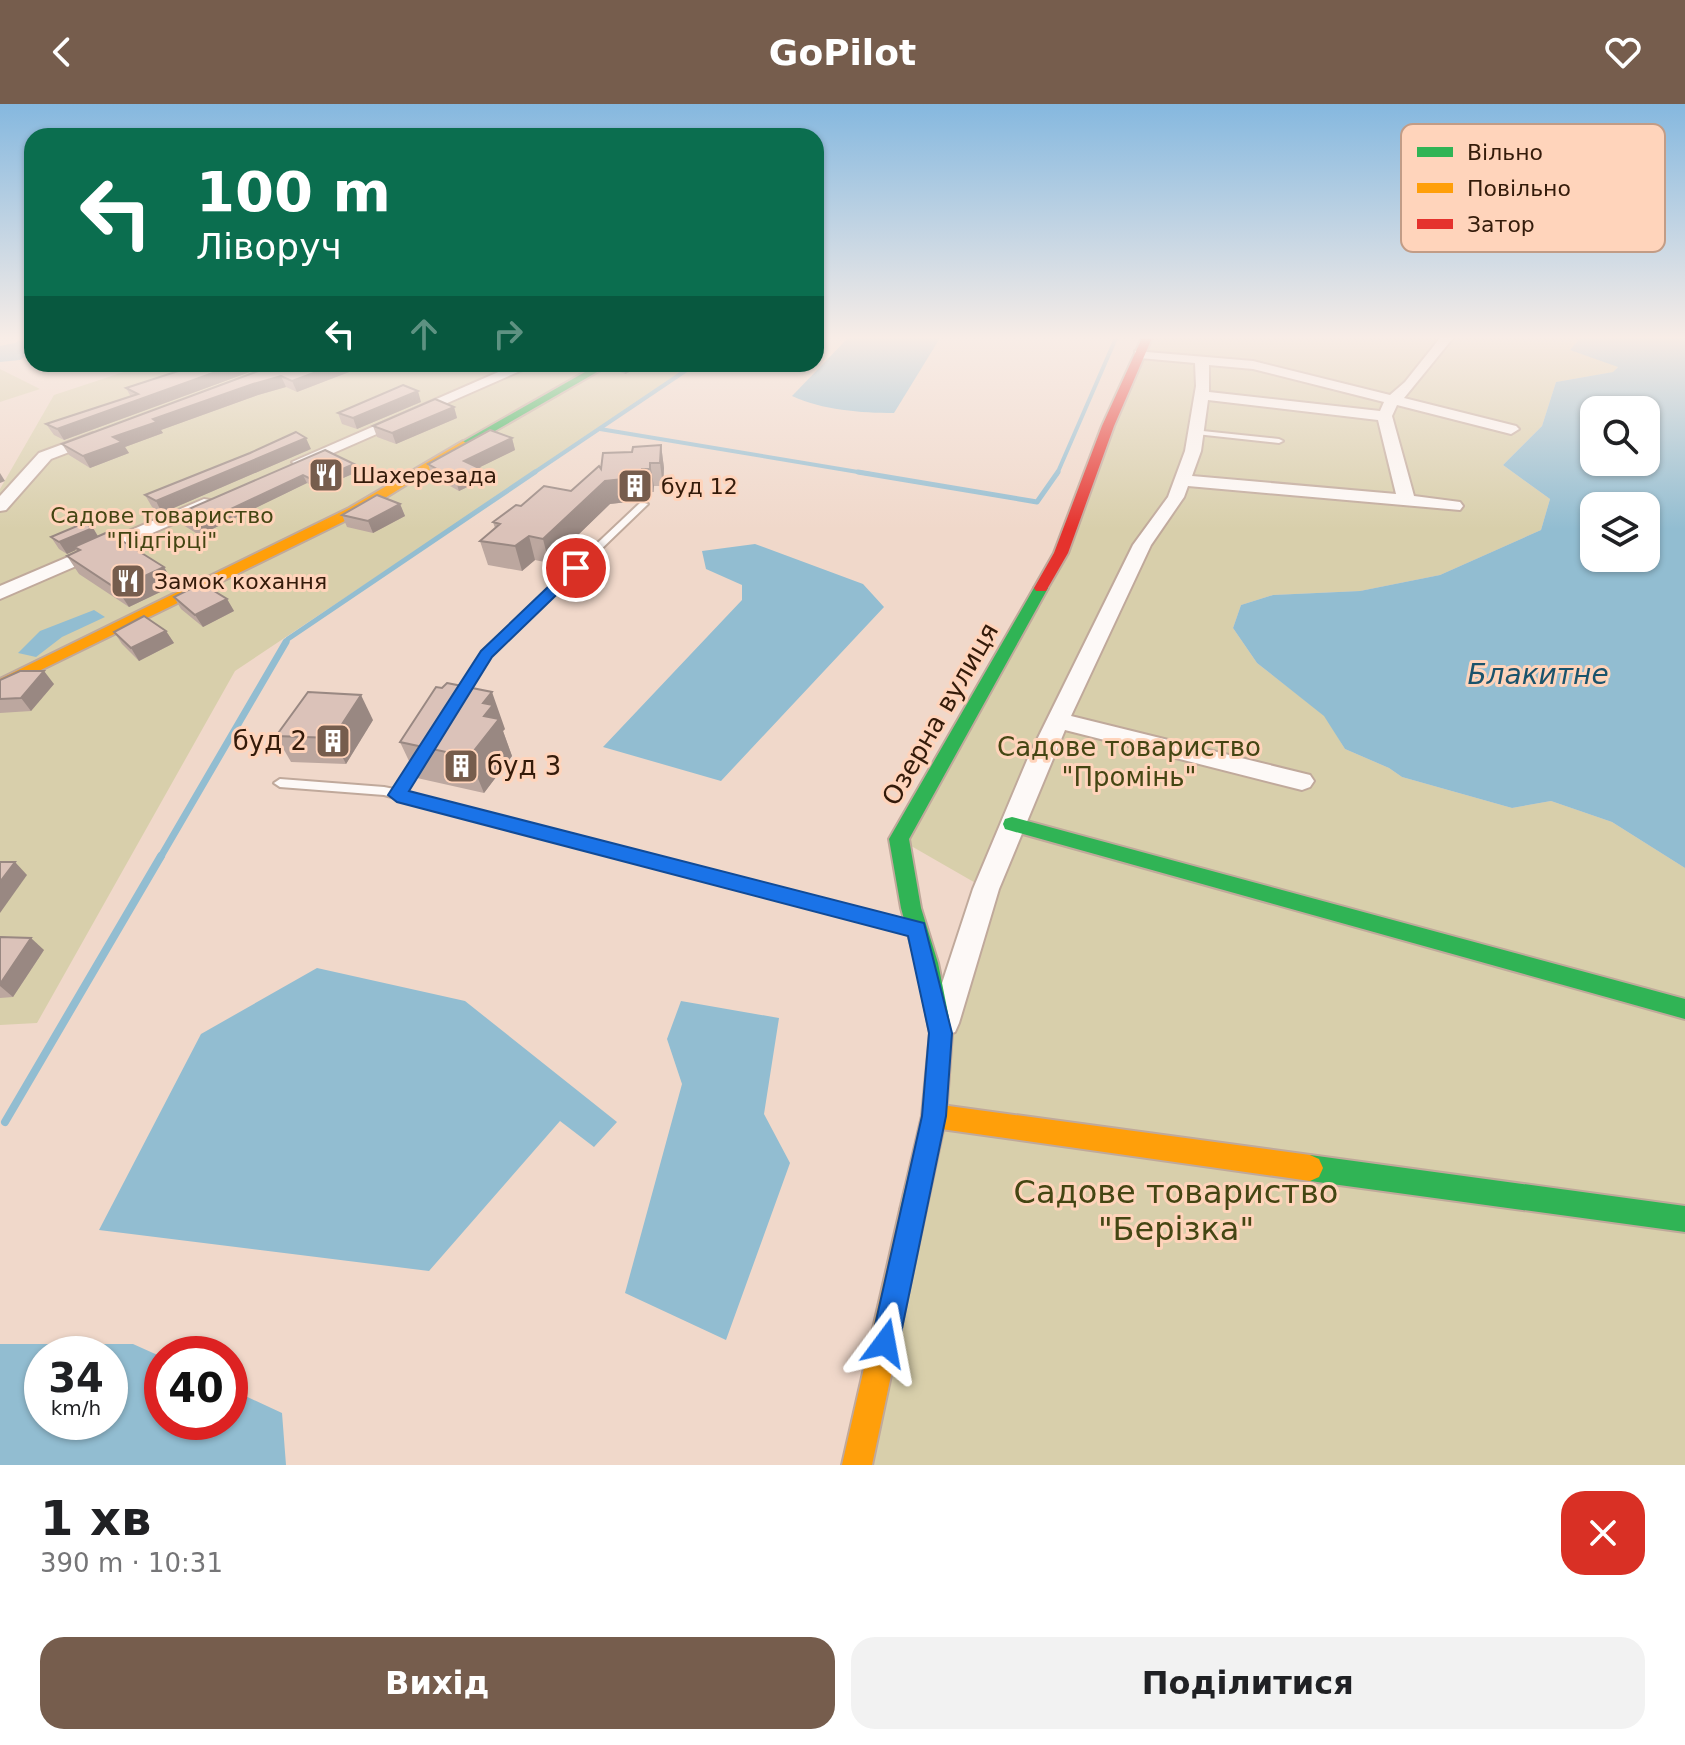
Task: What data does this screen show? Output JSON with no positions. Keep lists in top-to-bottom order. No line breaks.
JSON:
{"streets":{"street":["Озерна вулиця"]},"water":["Блакитне"],"parks":["Садове товариство \"Підгірці\"","Садове товариство \"Промінь\"","Садове товариство \"Берізка\""],"places":{"restaurant":["Шахерезада","Замок кохання"],"building":["буд 12","буд 2","буд 3"]},"legend":["Вільно","Повільно","Затор"],"page":{"header":"GoPilot","turn":["100 m","Ліворуч"],"speed":"34 km/h","limit":"40","heading":["1 хв","390 m · 10:31"],"buttons":["Вихід","Поділитися"]}}
